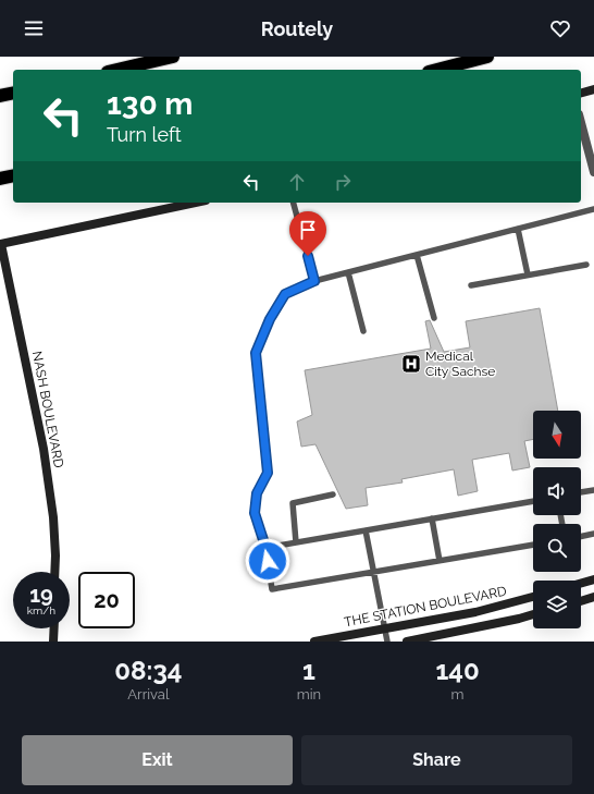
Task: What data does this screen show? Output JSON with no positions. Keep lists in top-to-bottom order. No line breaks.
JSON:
{"streets":{"street":["NASH BOULEVARD","THE STATION BOULEVARD"]},"places":{"hospital":["Medical City Sachse"]},"north":"bottom","page":{"header":"Routely","turn":["130 m","Turn left"],"speed":"19 km/h","limit":"20","eta":["08:34","Arrival","1","min","140","m"],"buttons":["Exit","Share"]}}
